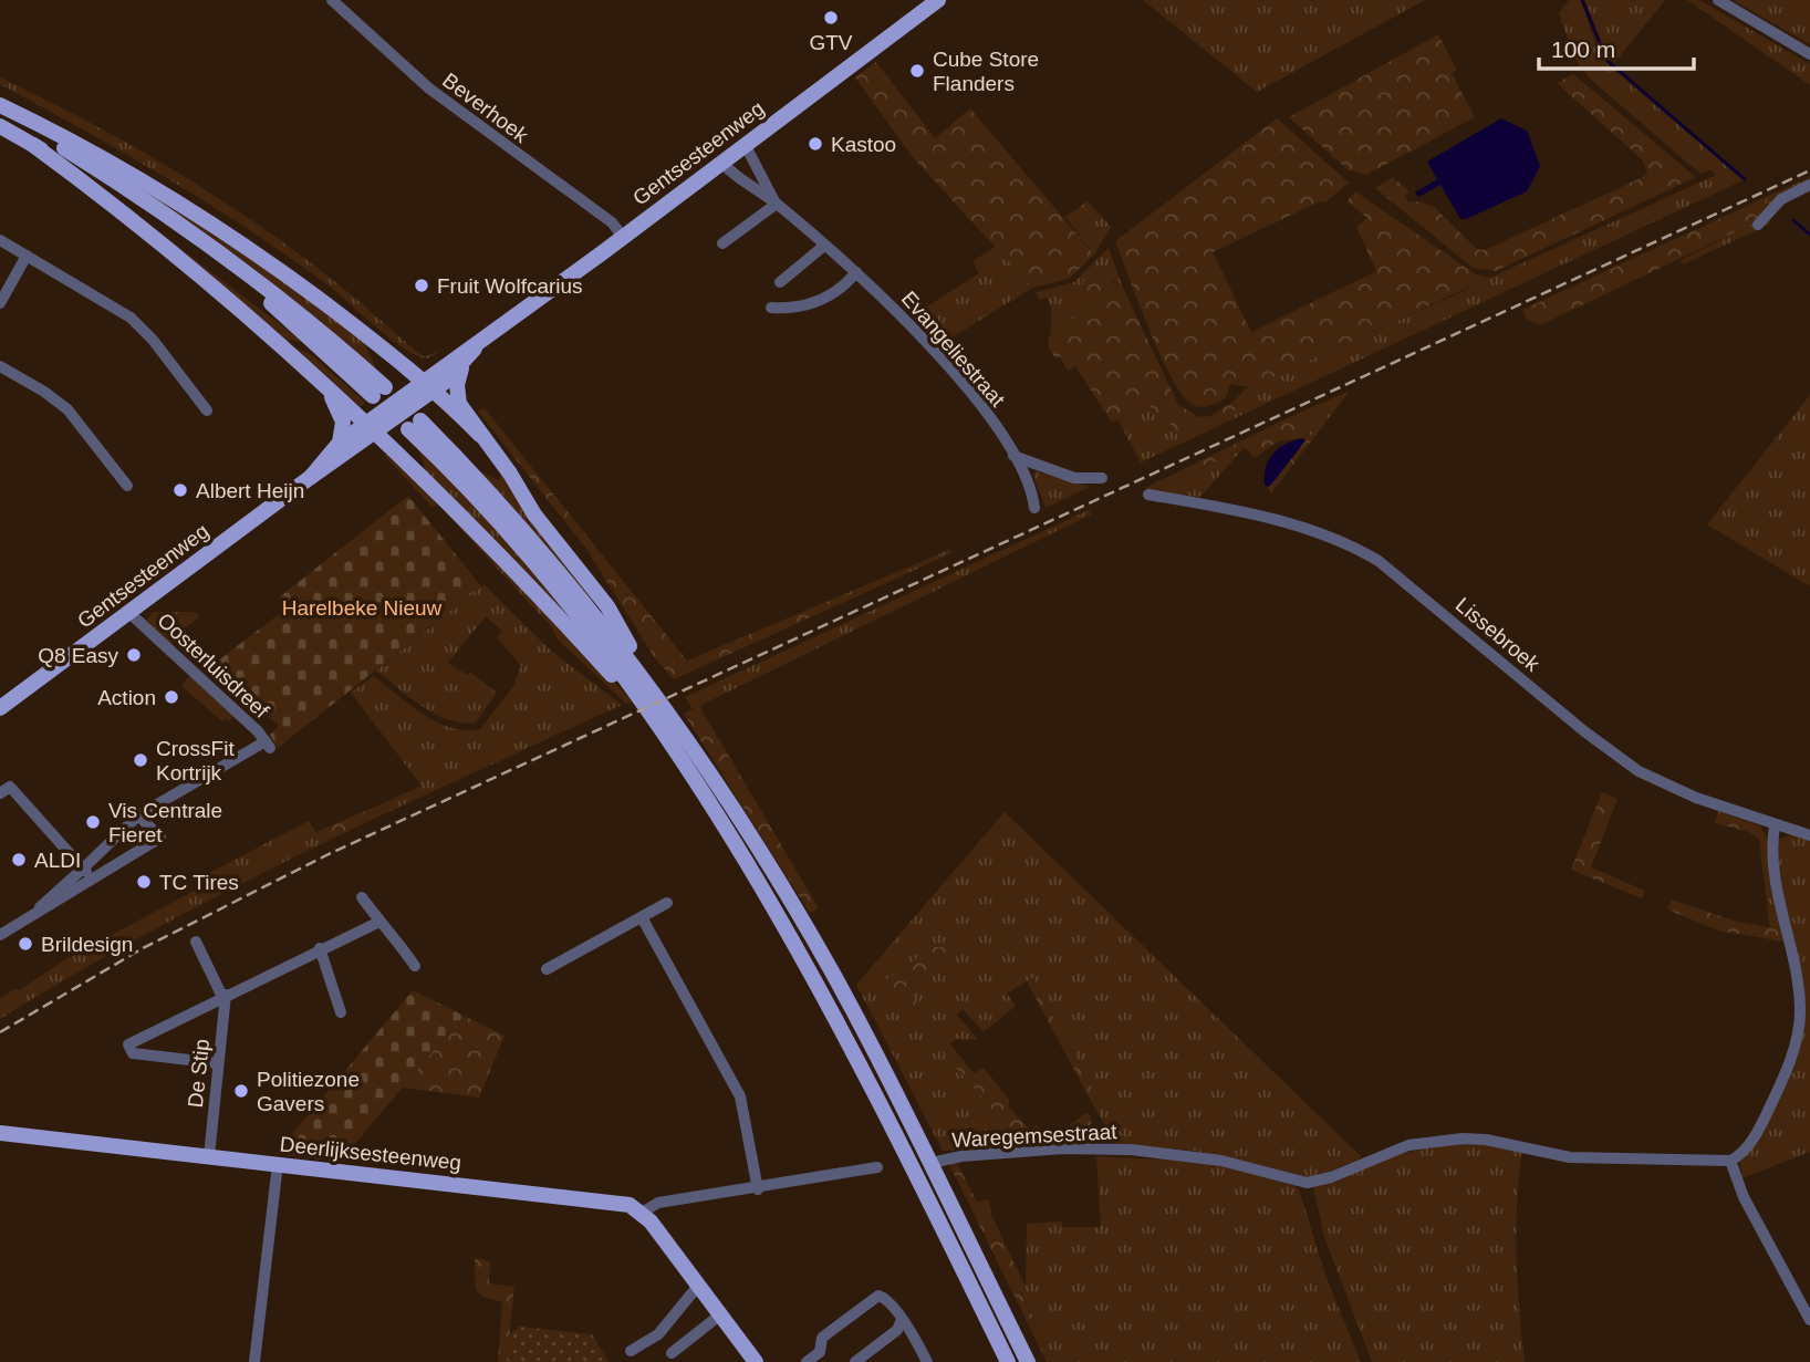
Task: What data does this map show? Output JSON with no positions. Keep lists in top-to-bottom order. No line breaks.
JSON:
{"streets":{"main road":["Gentsesteenweg","Deerlijksesteenweg"],"street":["Beverhoek","Evangeliestraat","Lissebroek","Oosterluisdreef","De Stip","Waregemsestraat"]},"crossings":[["Beverhoek","Gentsesteenweg"],["Gentsesteenweg","Evangeliestraat"],["Gentsesteenweg","Oosterluisdreef"],["De Stip","Deerlijksesteenweg"]],"parks":["Harelbeke Nieuw"],"places":["GTV","Cube Store Flanders","Kastoo","Fruit Wolfcarius","Albert Heijn","Q8 Easy","Action","CrossFit Kortrijk","Vis Centrale Fieret","ALDI","TC Tires","Brildesign","Politiezone Gavers"],"scale_bar":"100 m"}
